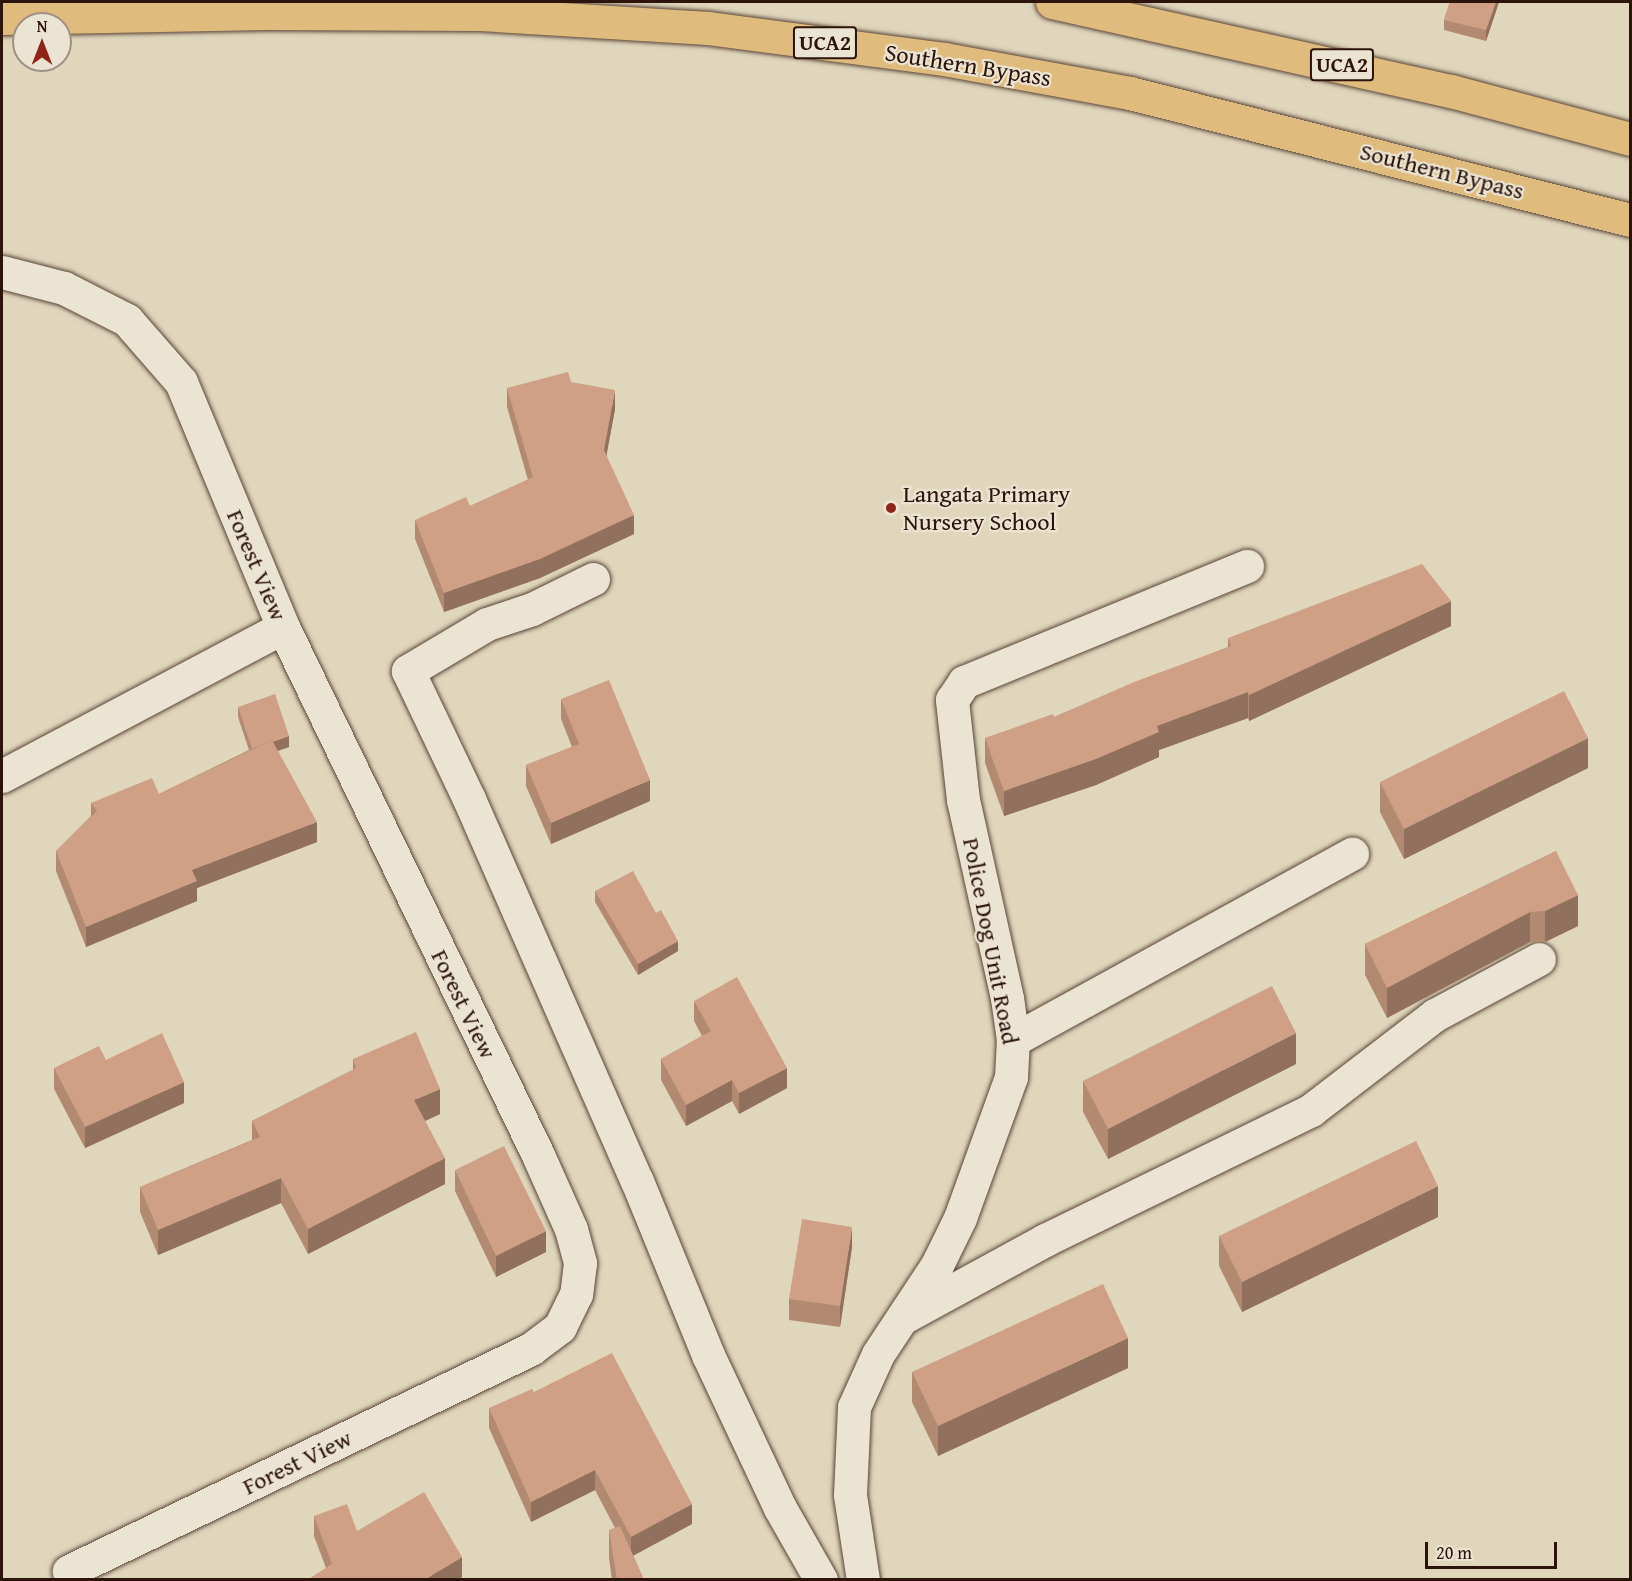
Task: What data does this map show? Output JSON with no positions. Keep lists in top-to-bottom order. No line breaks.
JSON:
{"streets":{"highway":["UCA2","Southern Bypass"],"street":["Forest View","Police Dog Unit Road"]},"places":["Langata Primary Nursery School"],"scale_bar":"20 m","north":"top"}
